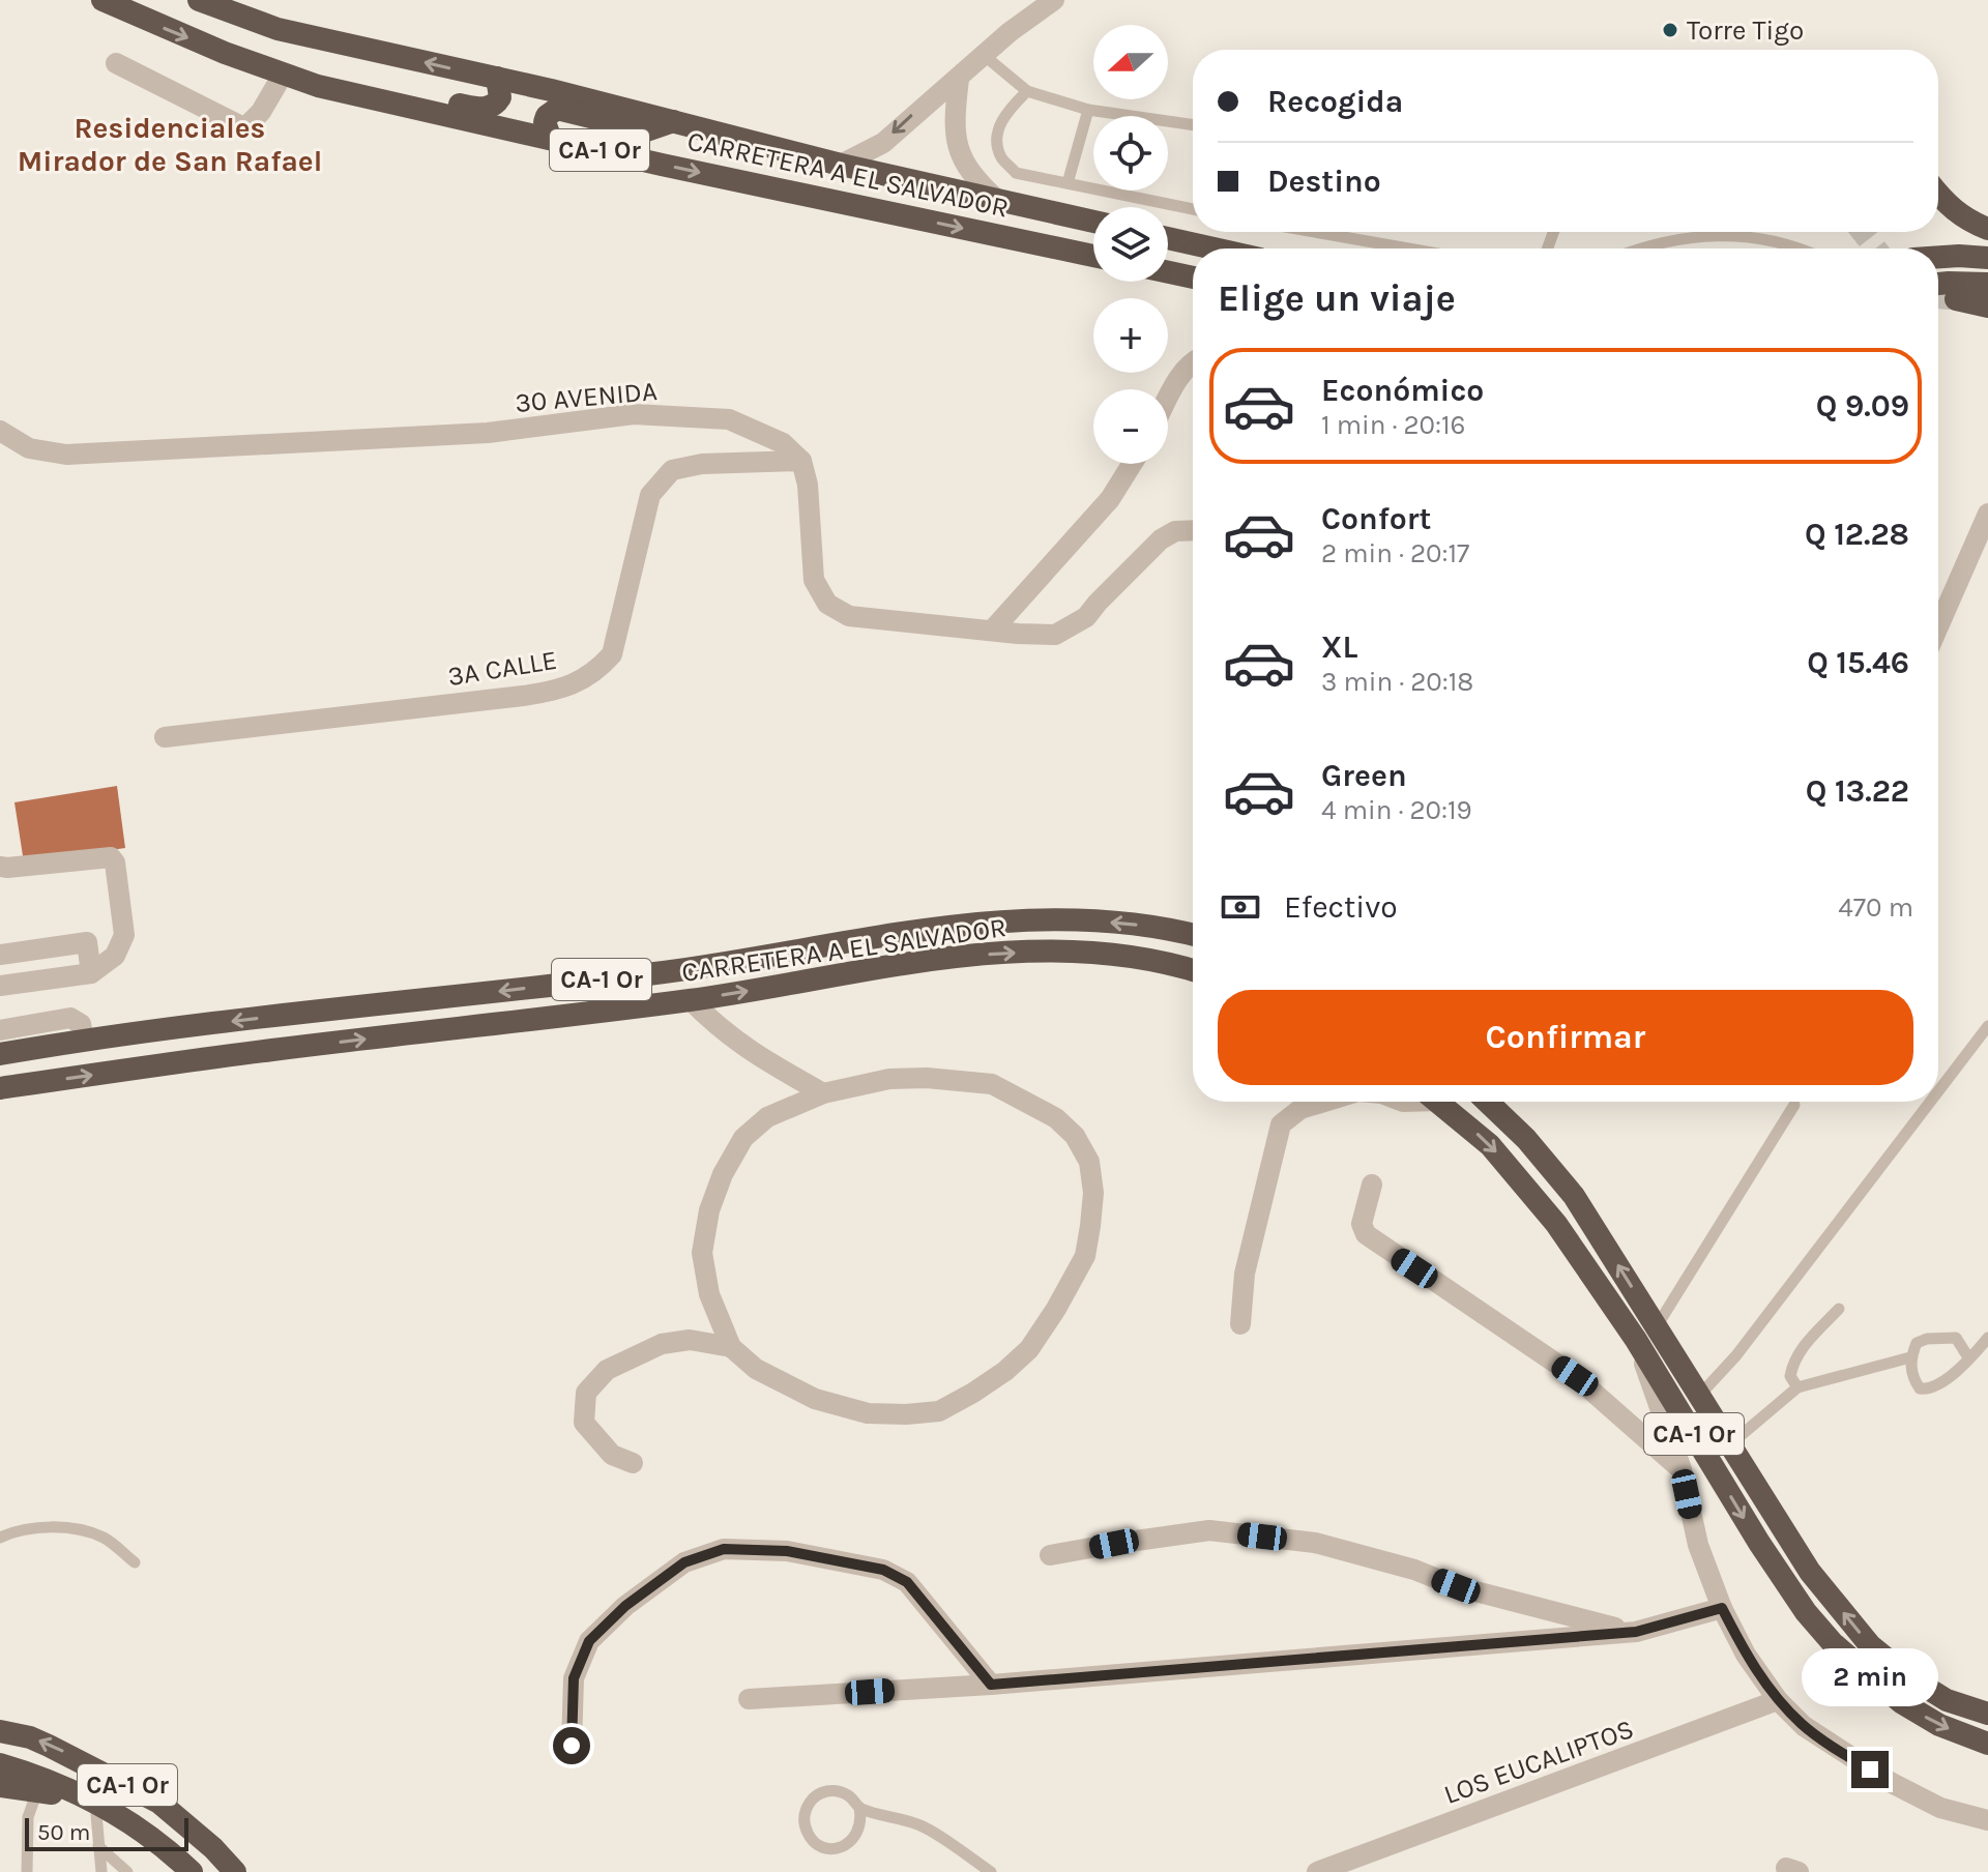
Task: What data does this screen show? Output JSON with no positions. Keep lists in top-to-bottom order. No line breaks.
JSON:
{"streets":{"highway":["CA-1 Or","CARRETERA A EL SALVADOR"],"street":["30 AVENIDA","3A CALLE","LOS EUCALIPTOS"]},"crossings":[["30 AVENIDA","3A CALLE"]],"districts":["Residenciales Mirador de San Rafael"],"places":["Torre Tigo"],"scale_bar":"50 m","north":"left","page":{"map_buttons":["+","−"],"banner":["Recogida","Destino"],"heading":"Elige un viaje","list":[{"name":"Económico","note":"1 min · 20:16","value":"Q 9.09"},{"name":"Confort","note":"2 min · 20:17","value":"Q 12.28"},{"name":"XL","note":"3 min · 20:18","value":"Q 15.46"},{"name":"Green","note":"4 min · 20:19","value":"Q 13.22"}],"pay":["Efectivo","470 m"],"buttons":"Confirmar","bubble":"2 min","scale":"50 m"}}
